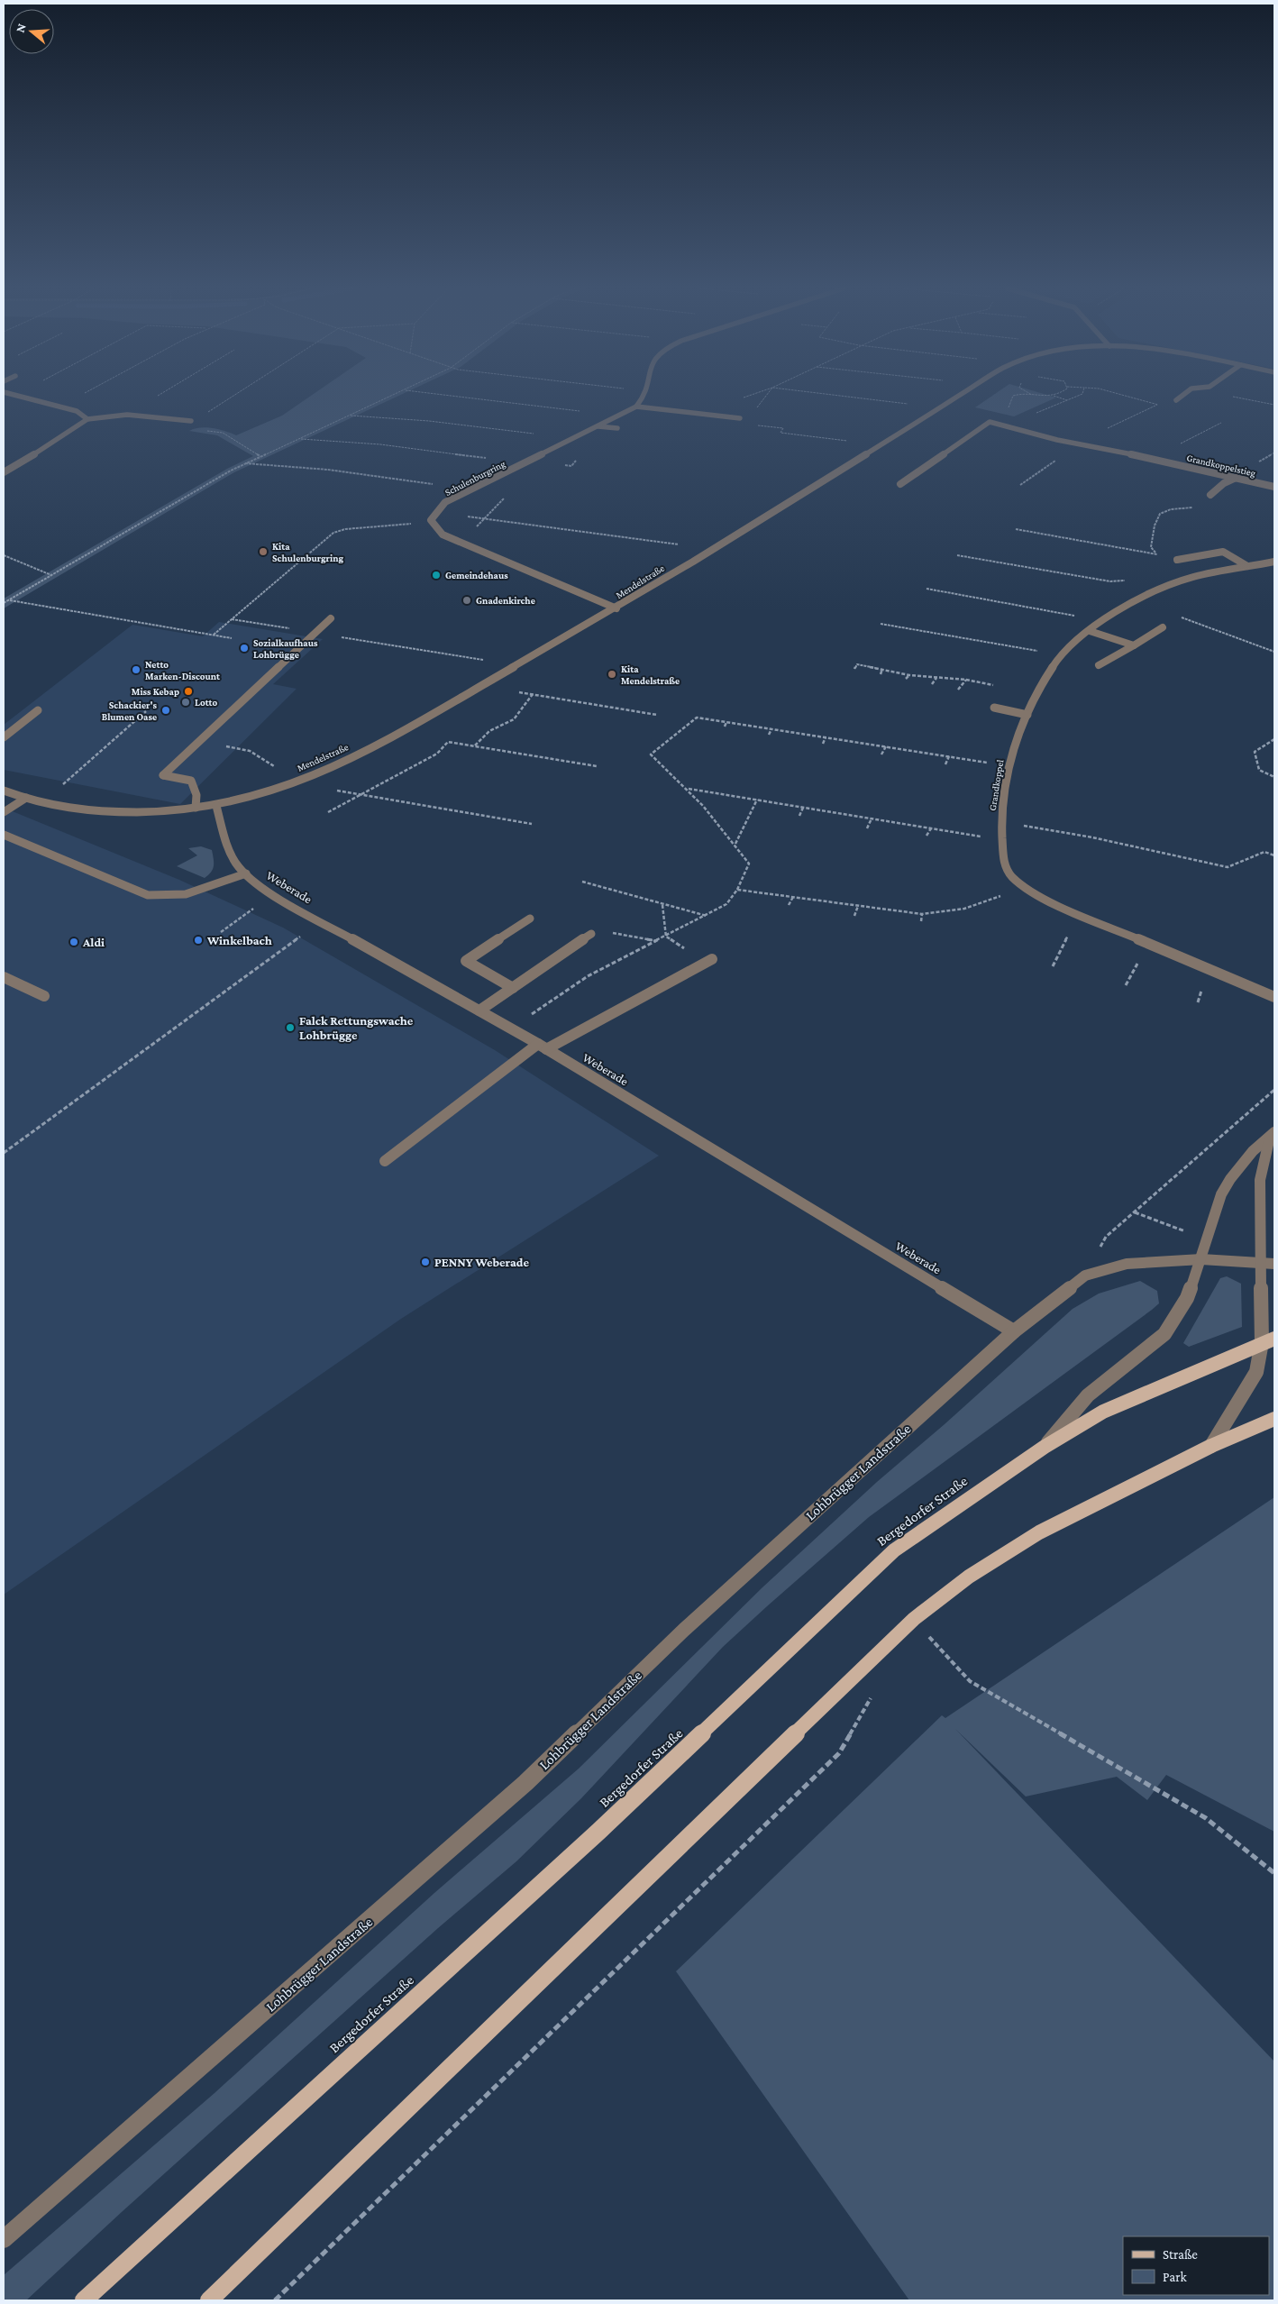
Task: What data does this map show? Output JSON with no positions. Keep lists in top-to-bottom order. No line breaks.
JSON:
{"streets":{"main road":["Bergedorfer Straße"],"street":["Grandkoppelstieg","Schulenburgring","Mendelstraße","Grandkoppel","Weberade","Lohbrügger Landstraße"]},"crossings":[["Mendelstraße","Weberade"],["Weberade","Lohbrügger Landstraße"]],"places":["Kita Schulenburgring","Gemeindehaus","Gnadenkirche","Sozialkaufhaus Lohbrügge","Netto Marken-Discount","Kita Mendelstraße","Miss Kebap","Lotto","Schackier's Blumen Oase","Winkelbach","Aldi","Falck Rettungswache Lohbrügge","PENNY Weberade"],"legend":["Straße","Park"],"north":"left"}
